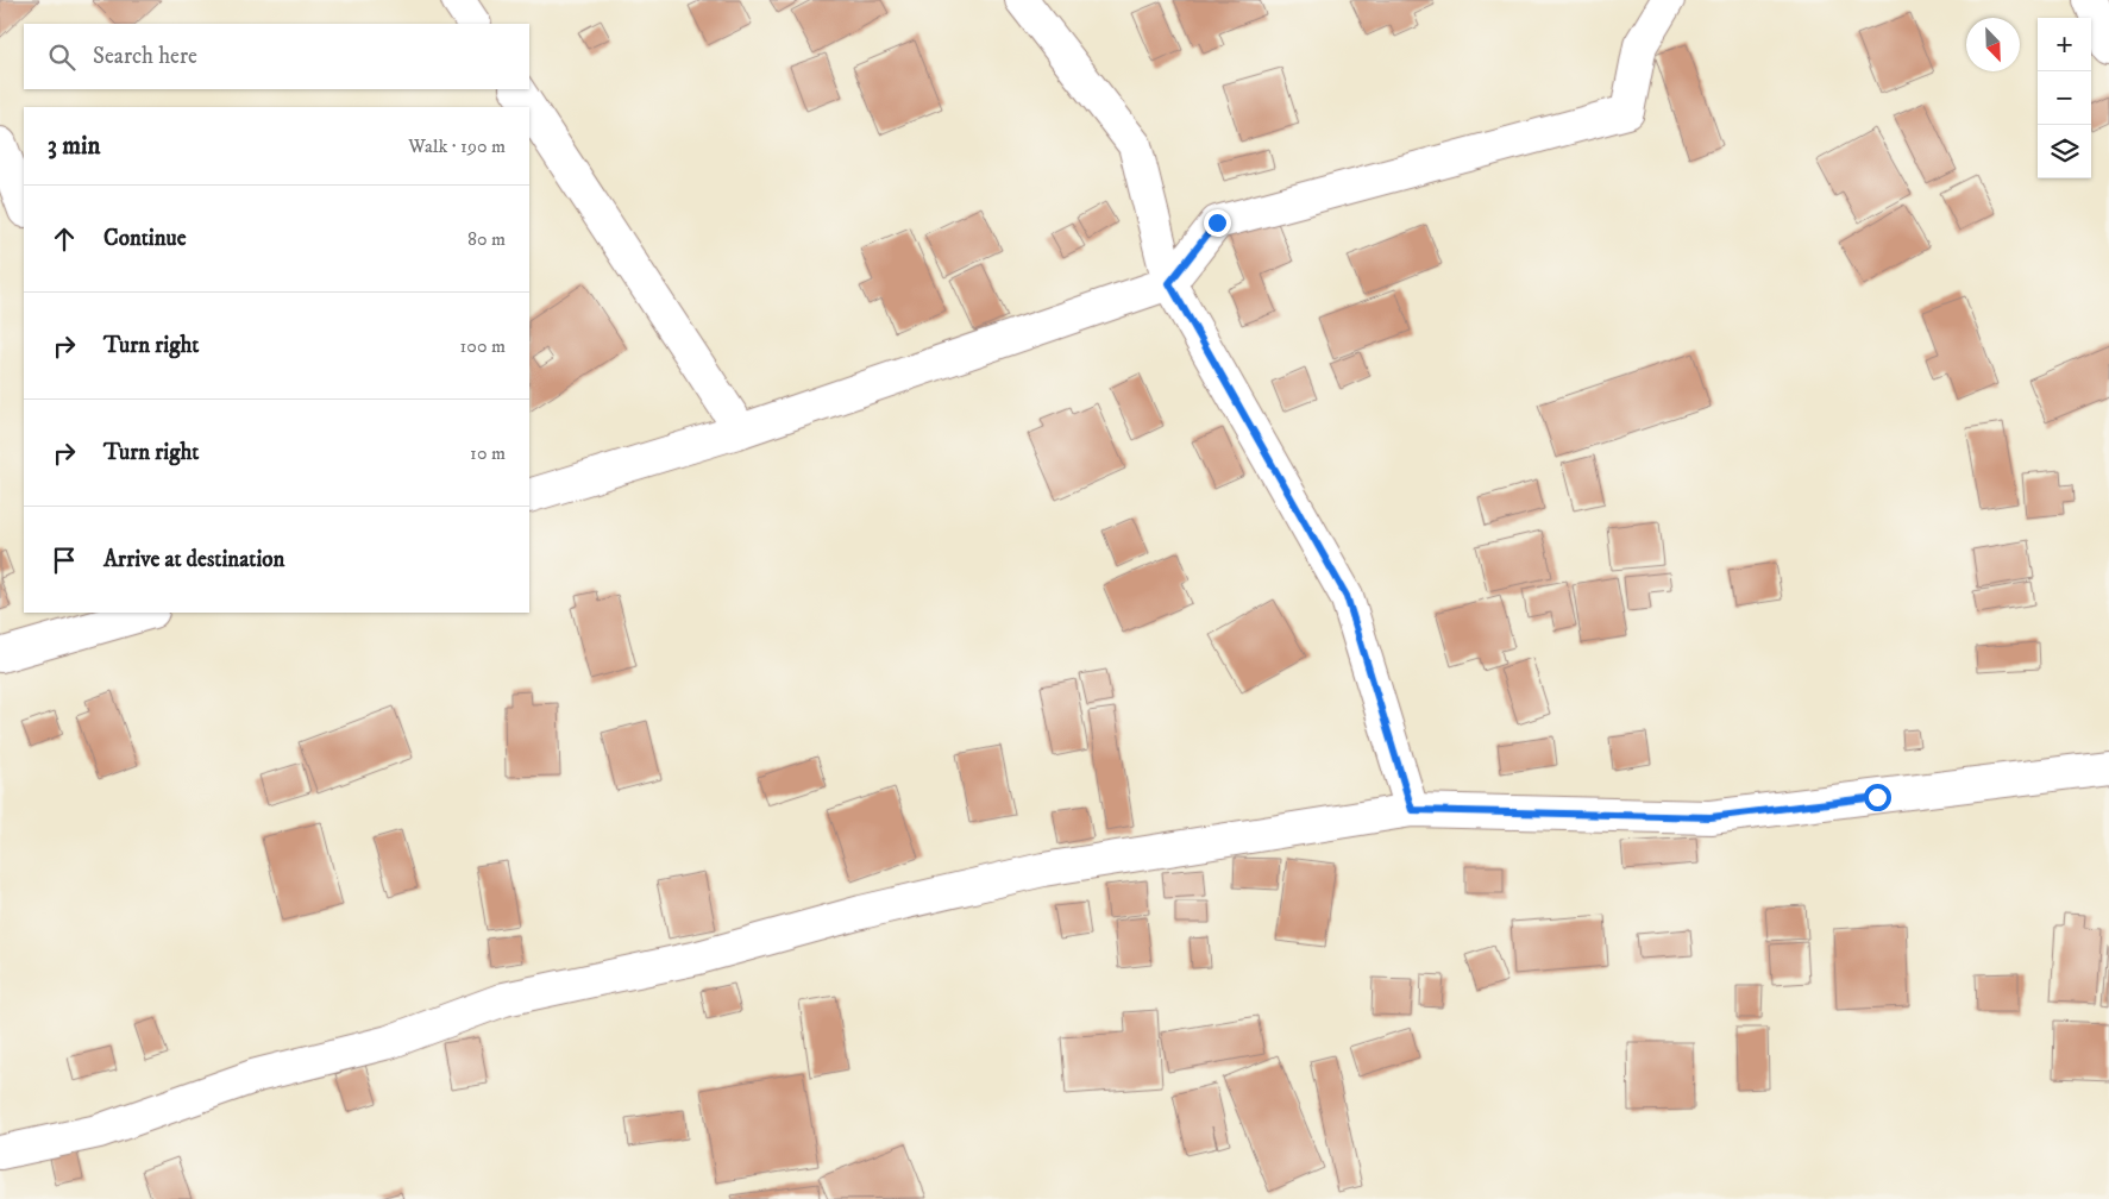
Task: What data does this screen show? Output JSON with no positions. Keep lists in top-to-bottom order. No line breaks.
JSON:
{"north":"bottom right","page":{"map_buttons":["+","−"],"search":"Search here","heading":["3 min","Walk · 190 m"],"list":[["Continue","80 m"],["Turn right","100 m"],["Turn right","10 m"],"Arrive at destination"]}}
